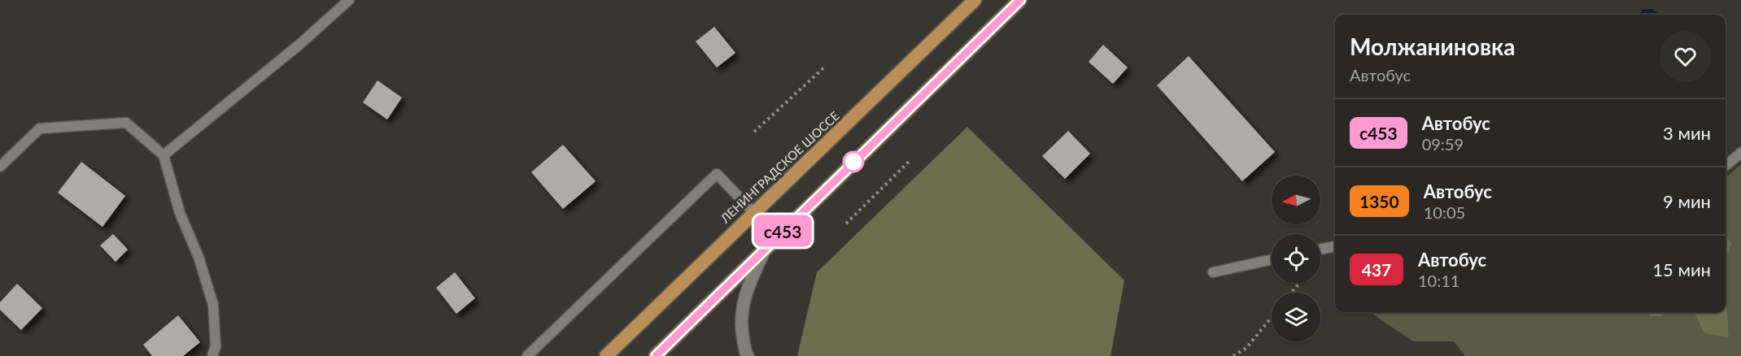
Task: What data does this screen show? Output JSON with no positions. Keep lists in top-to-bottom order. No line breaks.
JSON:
{"streets":{"highway":["ЛЕНИНГРАДСКОЕ ШОССЕ"]},"lines":["bus line с453"],"north":"left","page":{"on_map":"с453","heading":["Молжаниновка","Автобус"],"list":[{"mark":"с453","name":"Автобус","note":"09:59","value":"3 мин"},{"mark":"1350","name":"Автобус","note":"10:05","value":"9 мин"},{"mark":"437","name":"Автобус","note":"10:11","value":"15 мин"}]}}
